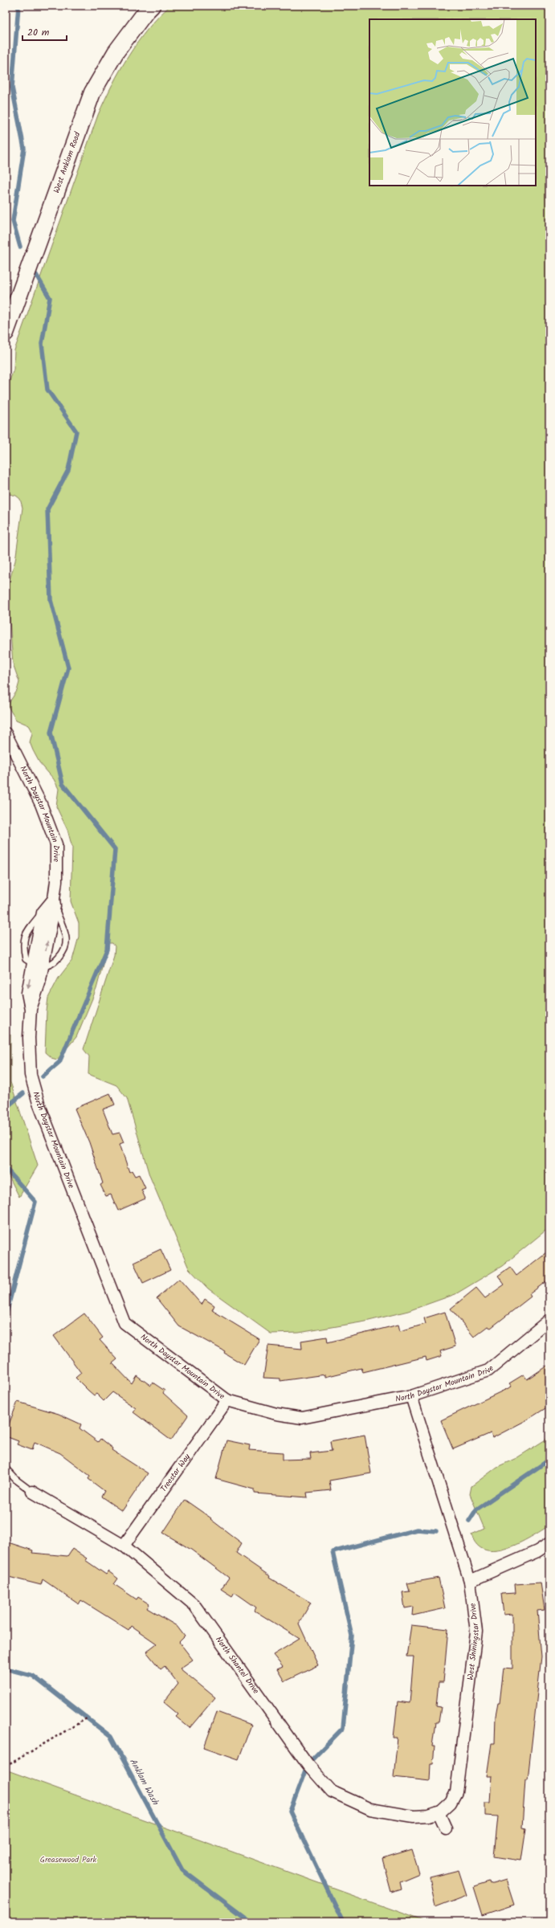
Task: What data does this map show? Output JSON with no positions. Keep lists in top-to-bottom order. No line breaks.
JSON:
{"streets":{"main road":["West Anklam Road"],"street":["North Daystar Mountain Drive","Treestar Way","West Shiningstar Drive","North Shantel Drive"]},"crossings":[["North Daystar Mountain Drive","Treestar Way"],["North Daystar Mountain Drive","West Shiningstar Drive"],["Treestar Way","North Shantel Drive"],["West Shiningstar Drive","North Shantel Drive"]],"water":["Anklam Wash"],"parks":["Greasewood Park"],"scale_bar":"20 m"}
